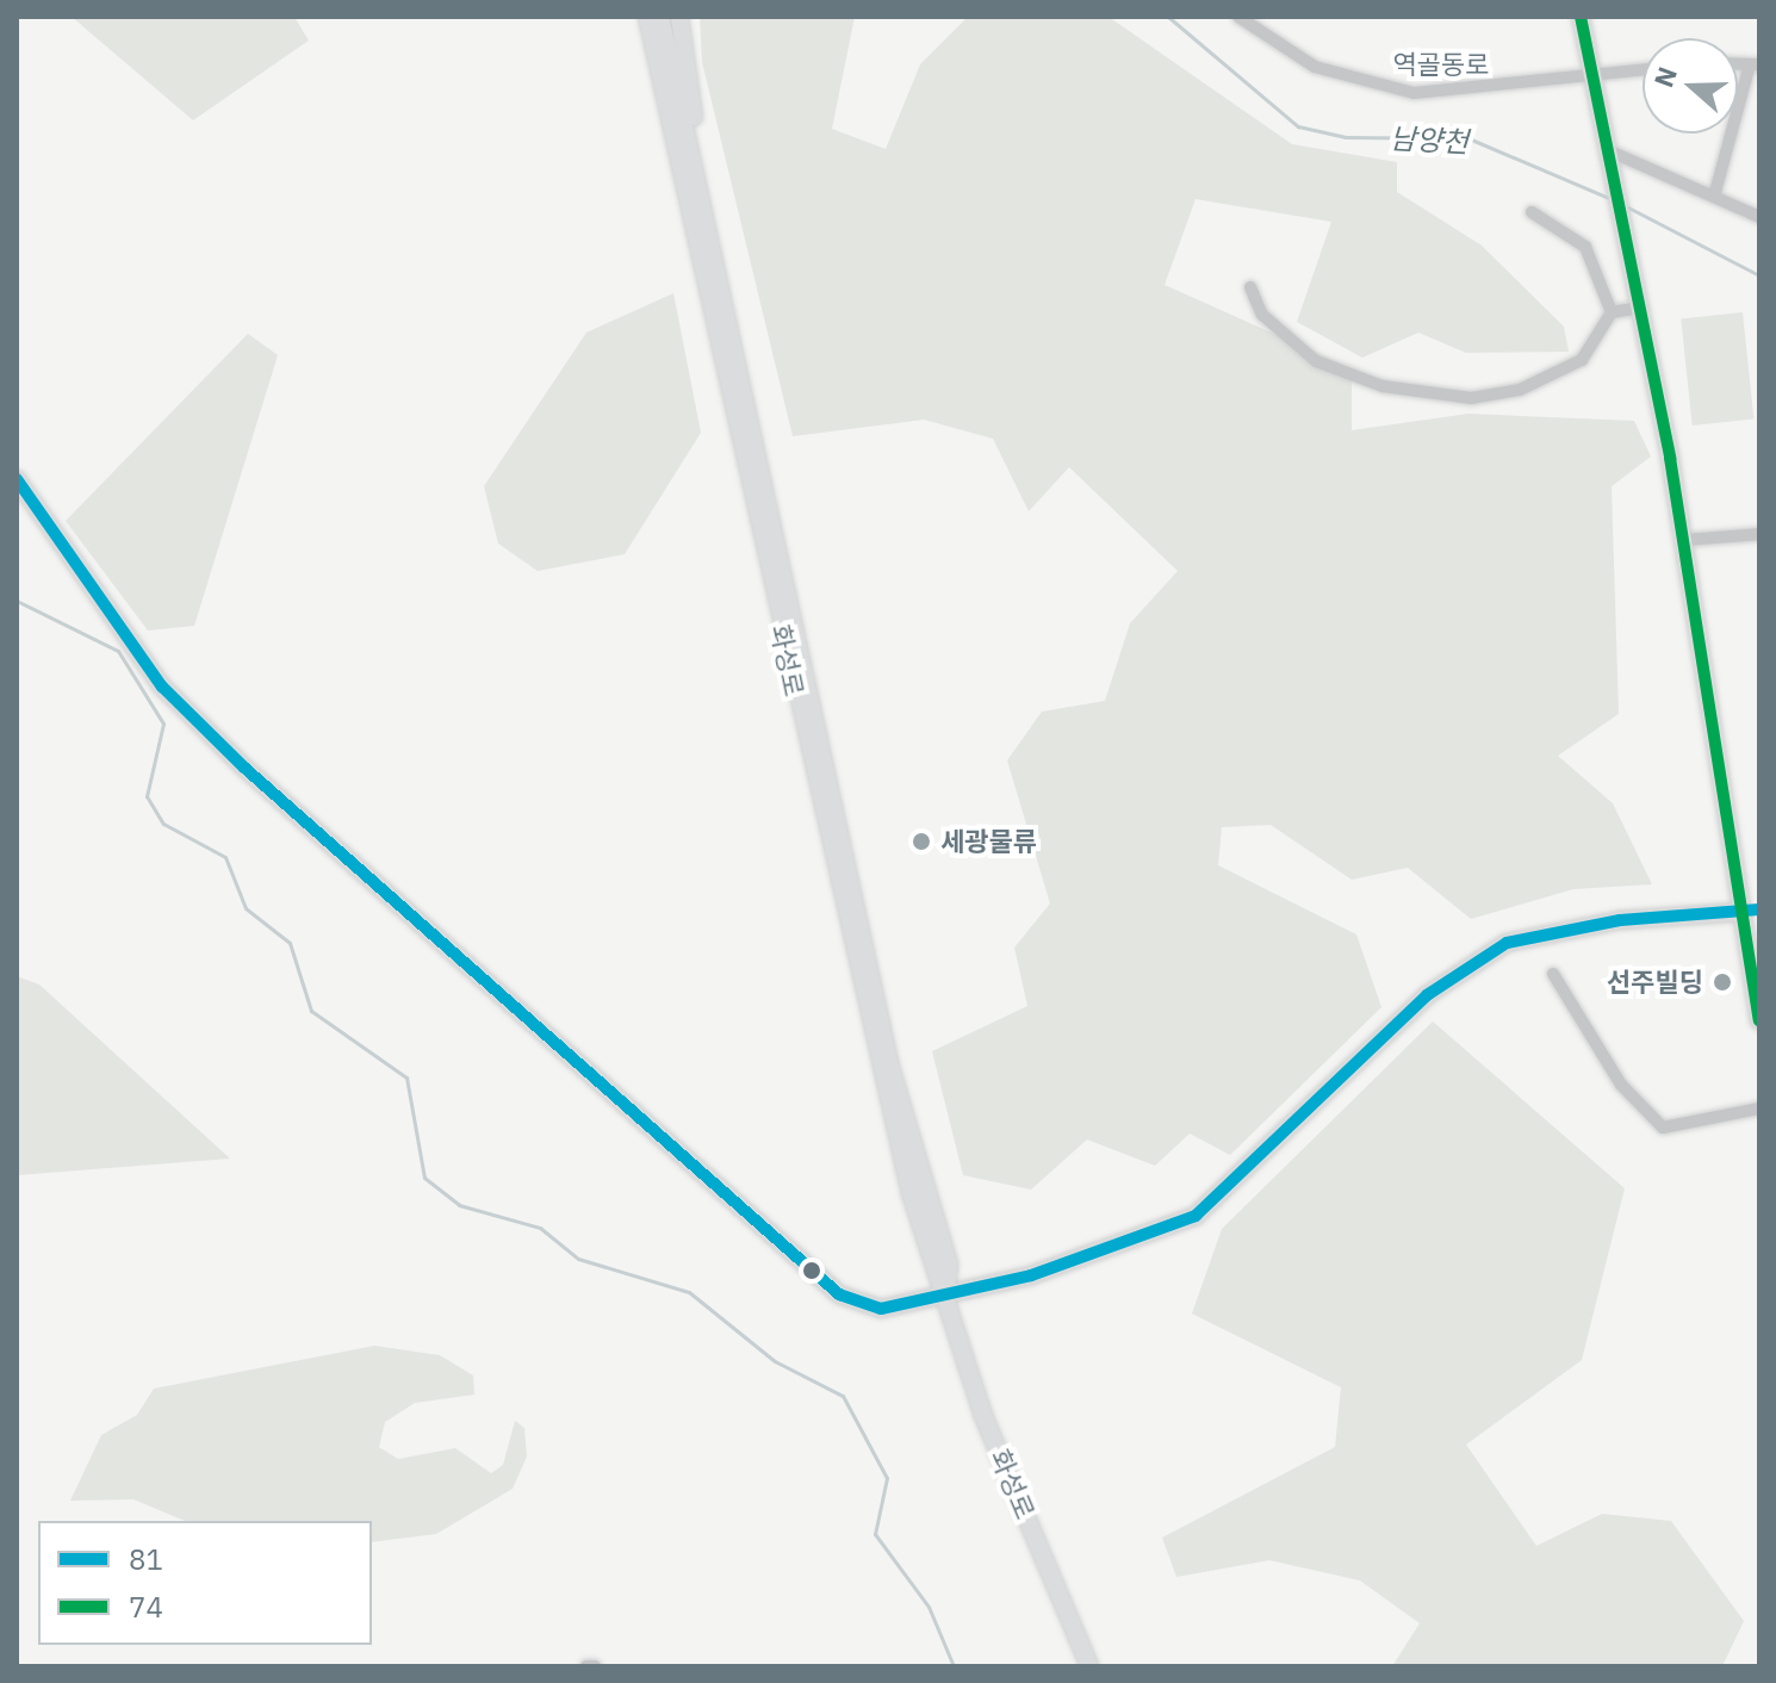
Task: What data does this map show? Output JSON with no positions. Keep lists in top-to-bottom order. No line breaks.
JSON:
{"streets":{"main road":["화성로"],"street":["역골동로"]},"water":["남양천"],"places":["세광물류","선주빌딩"],"lines":["transit line 74","transit line 81"],"legend":["81","74"],"north":"left"}
